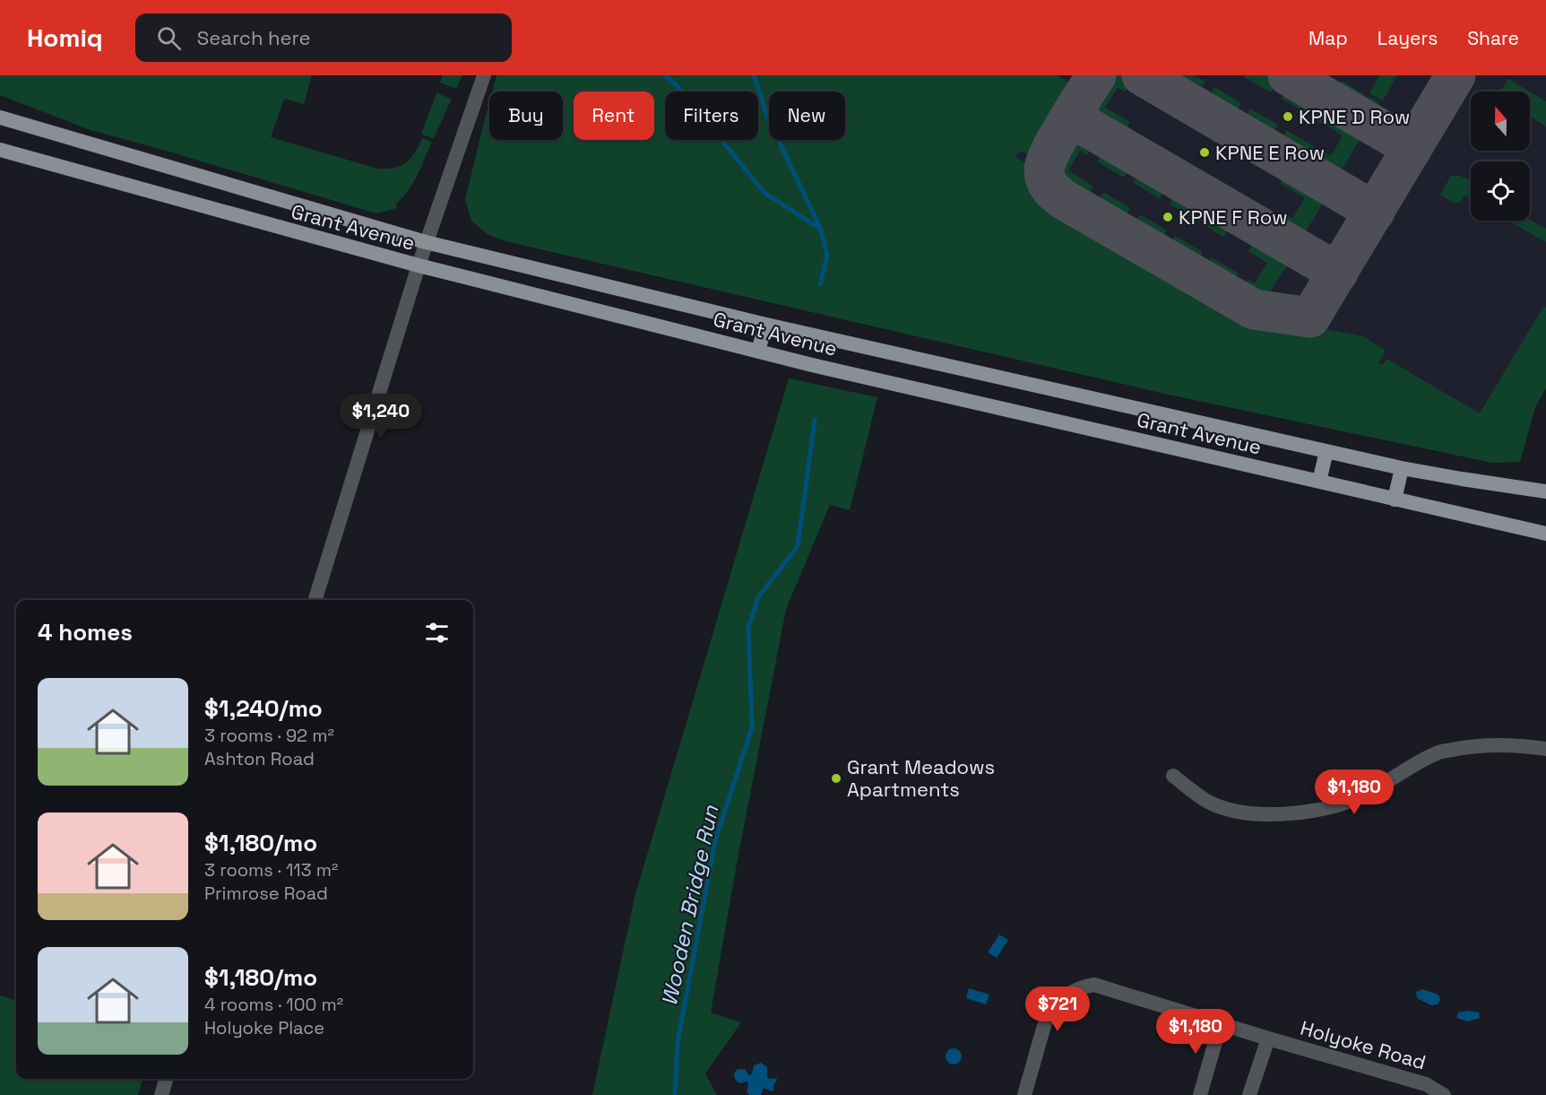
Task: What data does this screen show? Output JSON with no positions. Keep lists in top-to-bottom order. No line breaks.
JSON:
{"streets":{"main road":["Grant Avenue"],"street":["Holyoke Road"]},"water":["Wooden Bridge Run"],"places":["KPNE D Row","KPNE E Row","KPNE F Row","Grant Meadows Apartments"],"north":"top","page":{"header":"Homiq","search":"Search here","nav":["Map","Layers","Share"],"chip":["Buy","Rent","Filters","New"],"price":["$1,240","$1,180","$721","$1,180"],"heading":"4 homes","list":[{"name":"$1,240/mo","note":"3 rooms · 92 m² · Ashton Road"},{"name":"$1,180/mo","note":"3 rooms · 113 m² · Primrose Road"},{"name":"$1,180/mo","note":"4 rooms · 100 m² · Holyoke Place"}]}}
